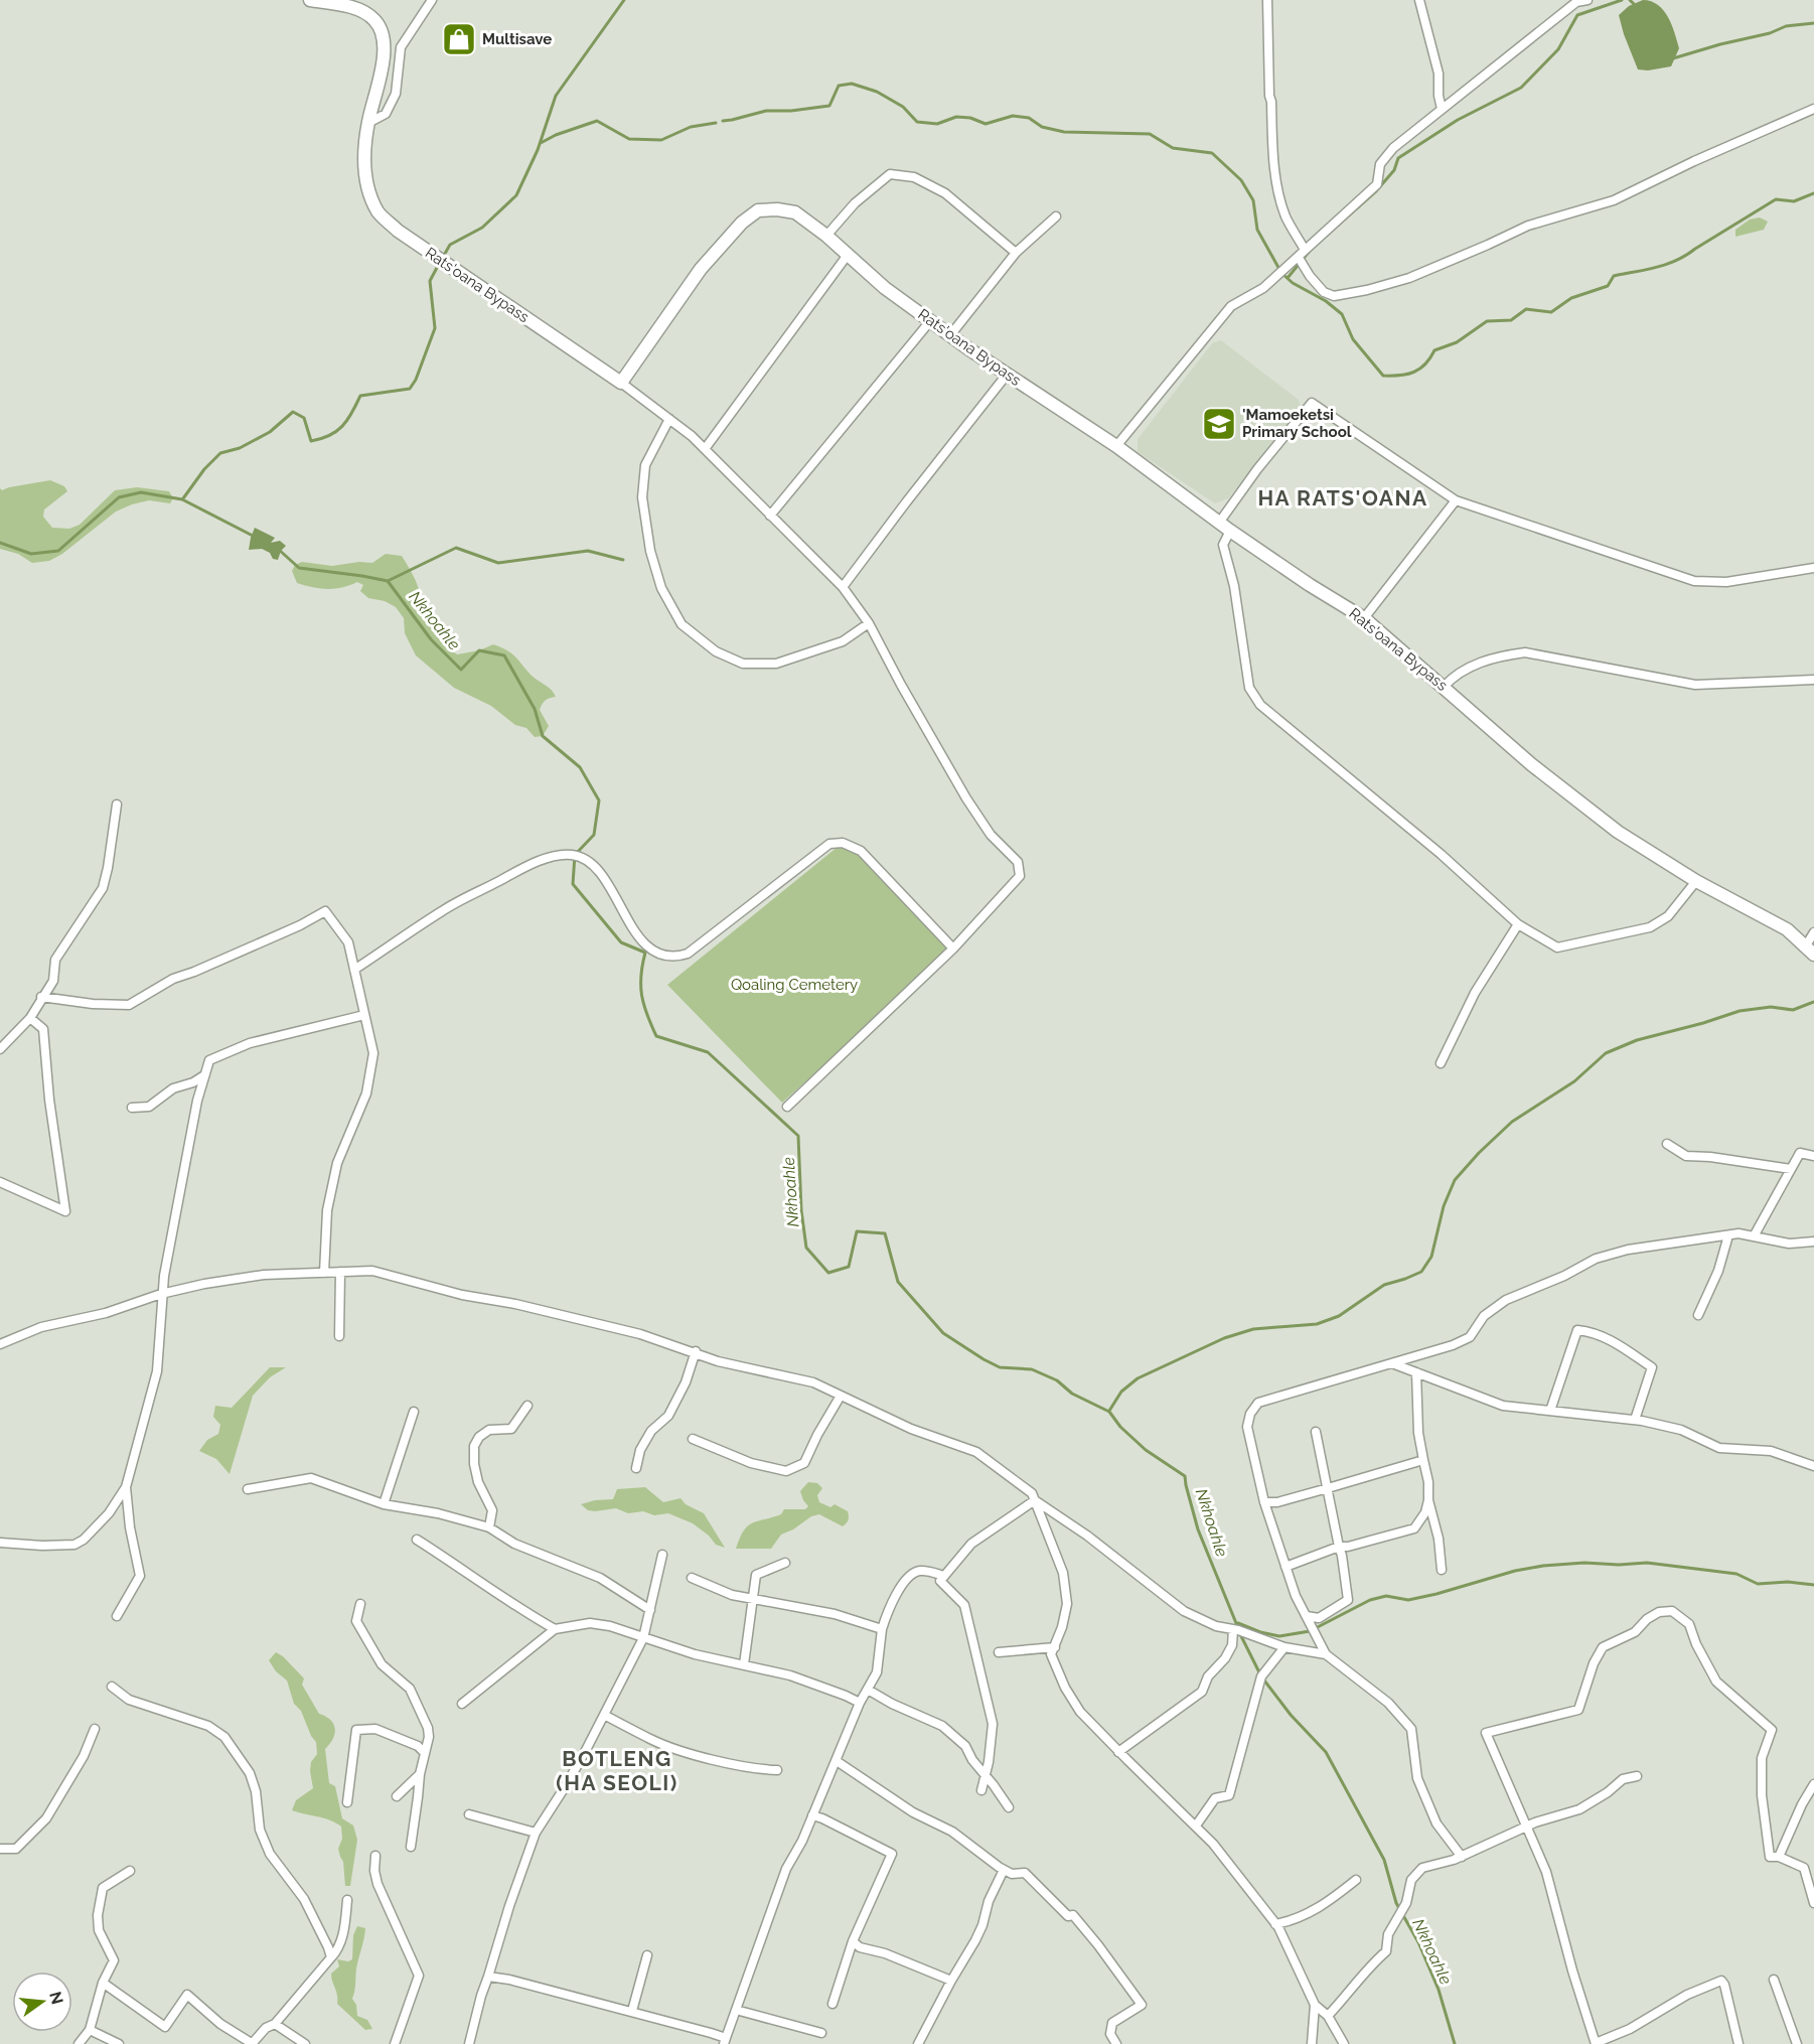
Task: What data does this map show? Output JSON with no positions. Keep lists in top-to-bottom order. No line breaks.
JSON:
{"streets":{"street":["Rats'oana Bypass"]},"districts":["HA RATS'OANA","BOTLENG (HA SEOLI)"],"water":["Nkhoahle"],"parks":["Qoaling Cemetery"],"places":{"shop":["Multisave"],"school or university":["'Mamoeketsi Primary School"]},"north":"right"}
